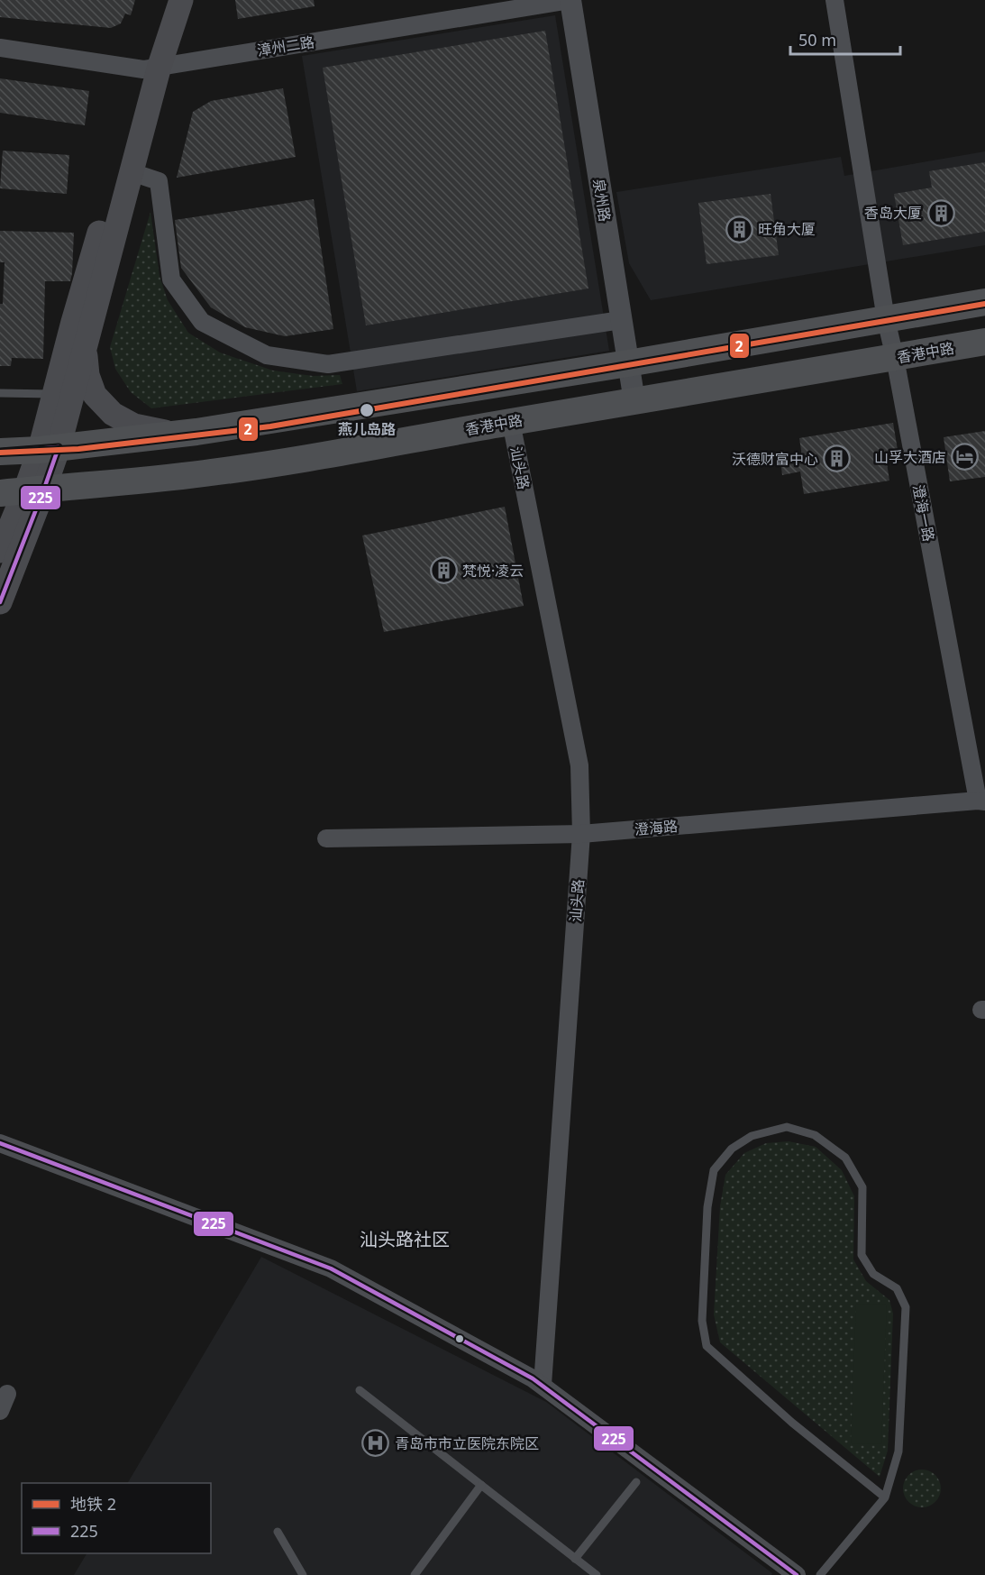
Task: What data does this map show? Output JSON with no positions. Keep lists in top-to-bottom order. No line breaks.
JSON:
{"streets":{"main road":["香港中路"],"street":["漳州二路","泉州路","汕头路","澄海一路","澄海路"]},"crossings":[["漳州二路","泉州路"],["泉州路","香港中路"],["香港中路","汕头路"],["香港中路","澄海一路"],["汕头路","澄海路"],["澄海一路","澄海路"]],"districts":["汕头路社区"],"places":{"building":["香岛大厦","旺角大厦","沃德财富中心","梵悦·凌云"],"other":["燕儿岛路"],"hotel":["山孚大酒店"],"hospital":["青岛市市立医院东院区"]},"lines":["metro line 2","transit line 225"],"legend":["地铁 2","225"],"scale_bar":"50 m"}
